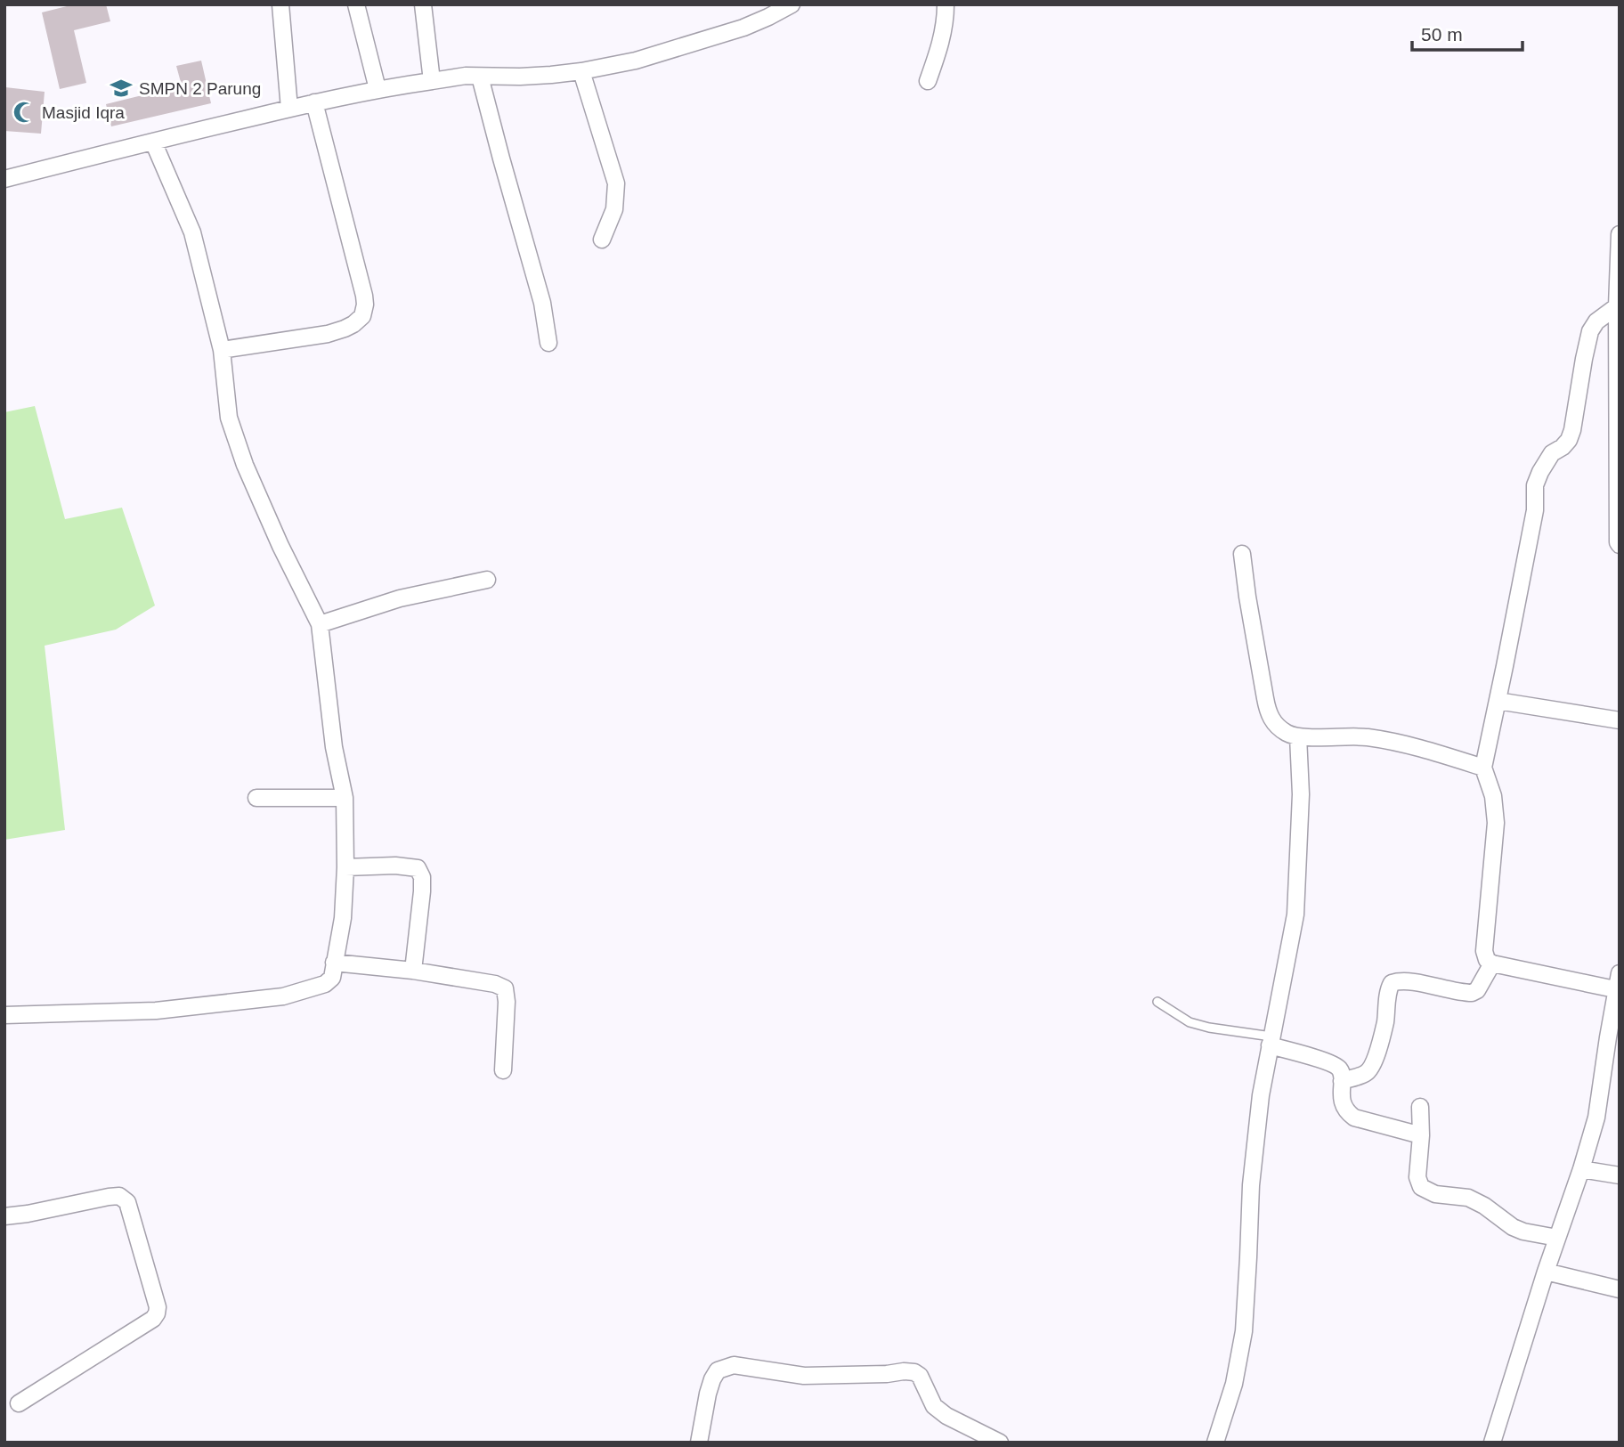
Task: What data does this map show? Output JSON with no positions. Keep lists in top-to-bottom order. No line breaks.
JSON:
{"places":{"school or university":["SMPN 2 Parung"],"mosque":["Masjid Iqra"]},"scale_bar":"50 m"}
